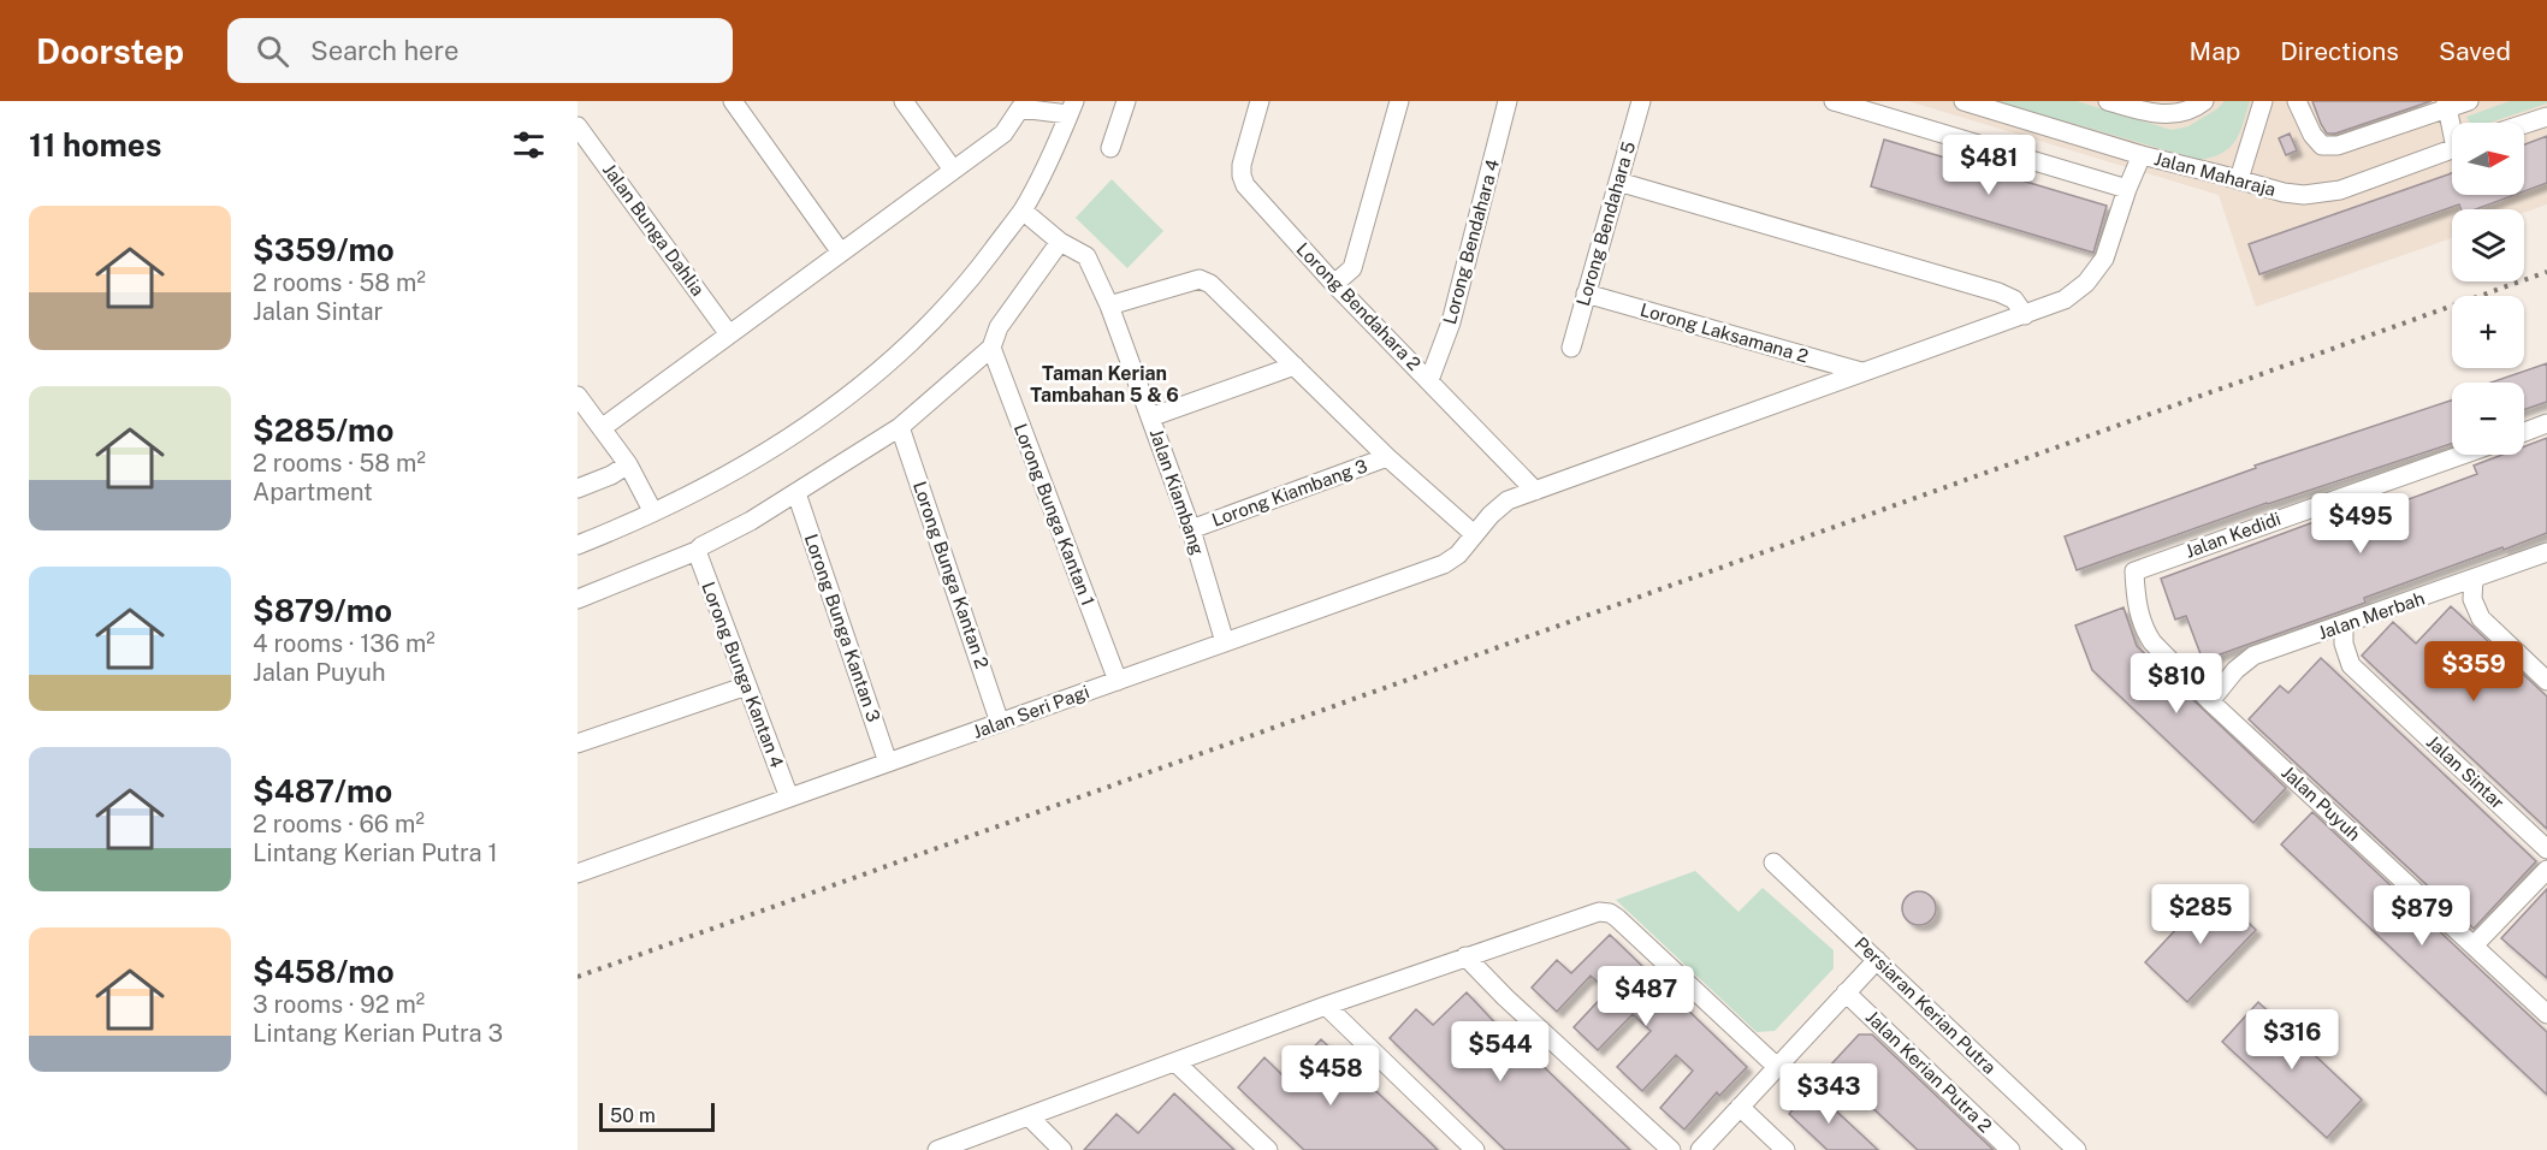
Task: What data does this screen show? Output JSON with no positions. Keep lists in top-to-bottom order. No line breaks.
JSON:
{"streets":{"street":["Jalan Maharaja","Lorong Bendahara 5","Jalan Bunga Dahlia","Lorong Bendahara 4","Lorong Bendahara 2","Lorong Laksamana 2","Jalan Kiambang","Lorong Kiambang 3","Lorong Bunga Kantan 1","Jalan Kedidi","Lorong Bunga Kantan 2","Jalan Merbah","Lorong Bunga Kantan 3","Lorong Bunga Kantan 4","Jalan Seri Pagi","Jalan Sintar","Jalan Puyuh","Persiaran Kerian Putra","Jalan Kerian Putra 2"]},"crossings":[["Jalan Maharaja","Jalan Seri Pagi"],["Lorong Bendahara 5","Lorong Laksamana 2"],["Lorong Bendahara 4","Lorong Bendahara 2"],["Lorong Bendahara 2","Jalan Seri Pagi"],["Lorong Laksamana 2","Jalan Seri Pagi"],["Jalan Kiambang","Lorong Kiambang 3"],["Jalan Kiambang","Jalan Seri Pagi"],["Lorong Bunga Kantan 1","Jalan Seri Pagi"],["Jalan Kedidi","Jalan Puyuh"],["Lorong Bunga Kantan 2","Jalan Seri Pagi"],["Jalan Merbah","Jalan Sintar"],["Jalan Merbah","Jalan Puyuh"],["Lorong Bunga Kantan 3","Jalan Seri Pagi"],["Lorong Bunga Kantan 4","Jalan Seri Pagi"]],"districts":["Taman Kerian Tambahan 5 & 6"],"scale_bar":"50 m","north":"right","page":{"header":"Doorstep","search":"Search here","nav":["Map","Directions","Saved"],"heading":"11 homes","map_buttons":["+","−"],"price":["$481","$495","$359","$810","$285","$879","$487","$316","$544","$458","$343"],"list":[{"name":"$359/mo","note":"2 rooms · 58 m² · Jalan Sintar"},{"name":"$285/mo","note":"2 rooms · 58 m² · Apartment"},{"name":"$879/mo","note":"4 rooms · 136 m² · Jalan Puyuh"},{"name":"$487/mo","note":"2 rooms · 66 m² · Lintang Kerian Putra 1"},{"name":"$458/mo","note":"3 rooms · 92 m² · Lintang Kerian Putra 3"}],"scale":"50 m"}}
